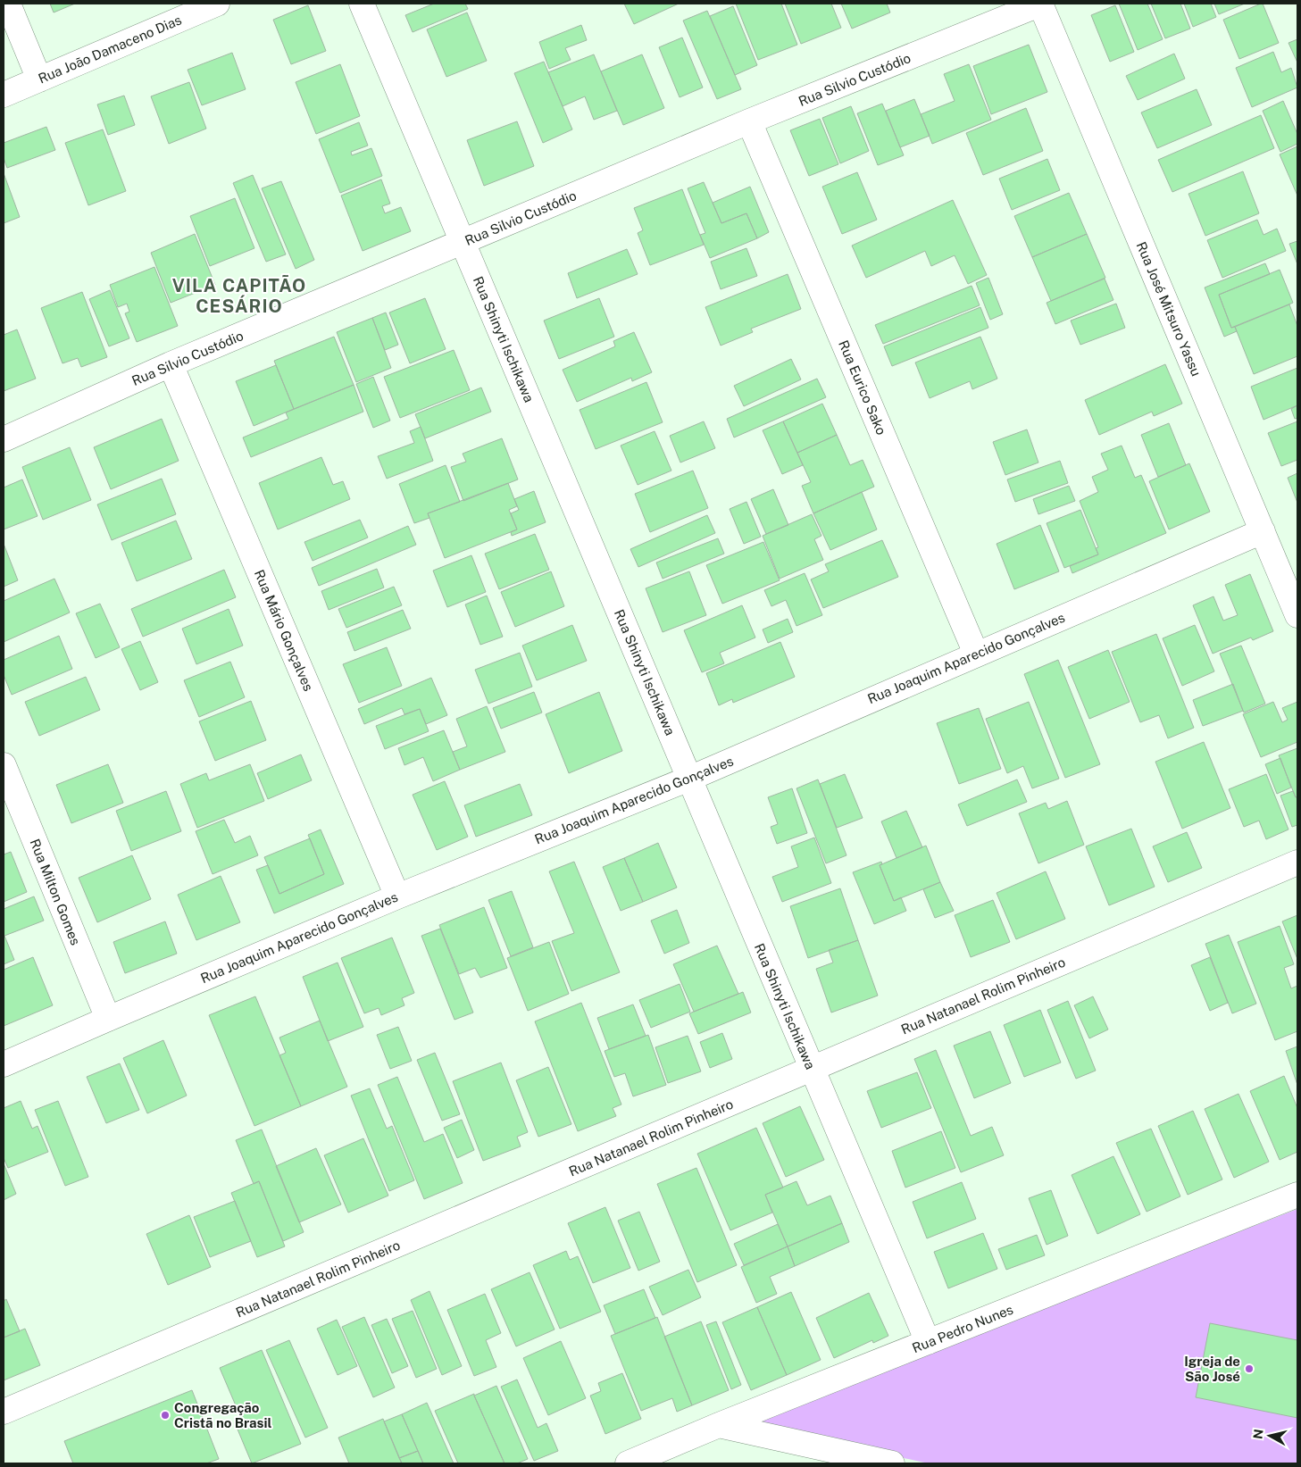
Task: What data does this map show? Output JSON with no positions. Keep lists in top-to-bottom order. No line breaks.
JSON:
{"streets":{"street":["Rua João Damaceno Dias","Rua Silvio Custódio","Rua José Mitsuro Yassu","Rua Shinyti Ischikawa","Rua Eurico Sako","Rua Mário Gonçalves","Rua Joaquim Aparecido Gonçalves","Rua Milton Gomes","Rua Natanael Rolim Pinheiro","Rua Pedro Nunes"]},"crossings":[["Rua Silvio Custódio","Rua José Mitsuro Yassu"],["Rua Silvio Custódio","Rua Shinyti Ischikawa"],["Rua Silvio Custódio","Rua Eurico Sako"],["Rua Silvio Custódio","Rua Mário Gonçalves"],["Rua José Mitsuro Yassu","Rua Joaquim Aparecido Gonçalves"],["Rua Shinyti Ischikawa","Rua Joaquim Aparecido Gonçalves"],["Rua Shinyti Ischikawa","Rua Natanael Rolim Pinheiro"],["Rua Shinyti Ischikawa","Rua Pedro Nunes"],["Rua Eurico Sako","Rua Joaquim Aparecido Gonçalves"],["Rua Mário Gonçalves","Rua Joaquim Aparecido Gonçalves"],["Rua Joaquim Aparecido Gonçalves","Rua Milton Gomes"]],"districts":["VILA CAPITÃO CESÁRIO"],"places":["Igreja de São José","Congregação Cristã no Brasil"],"north":"left"}
